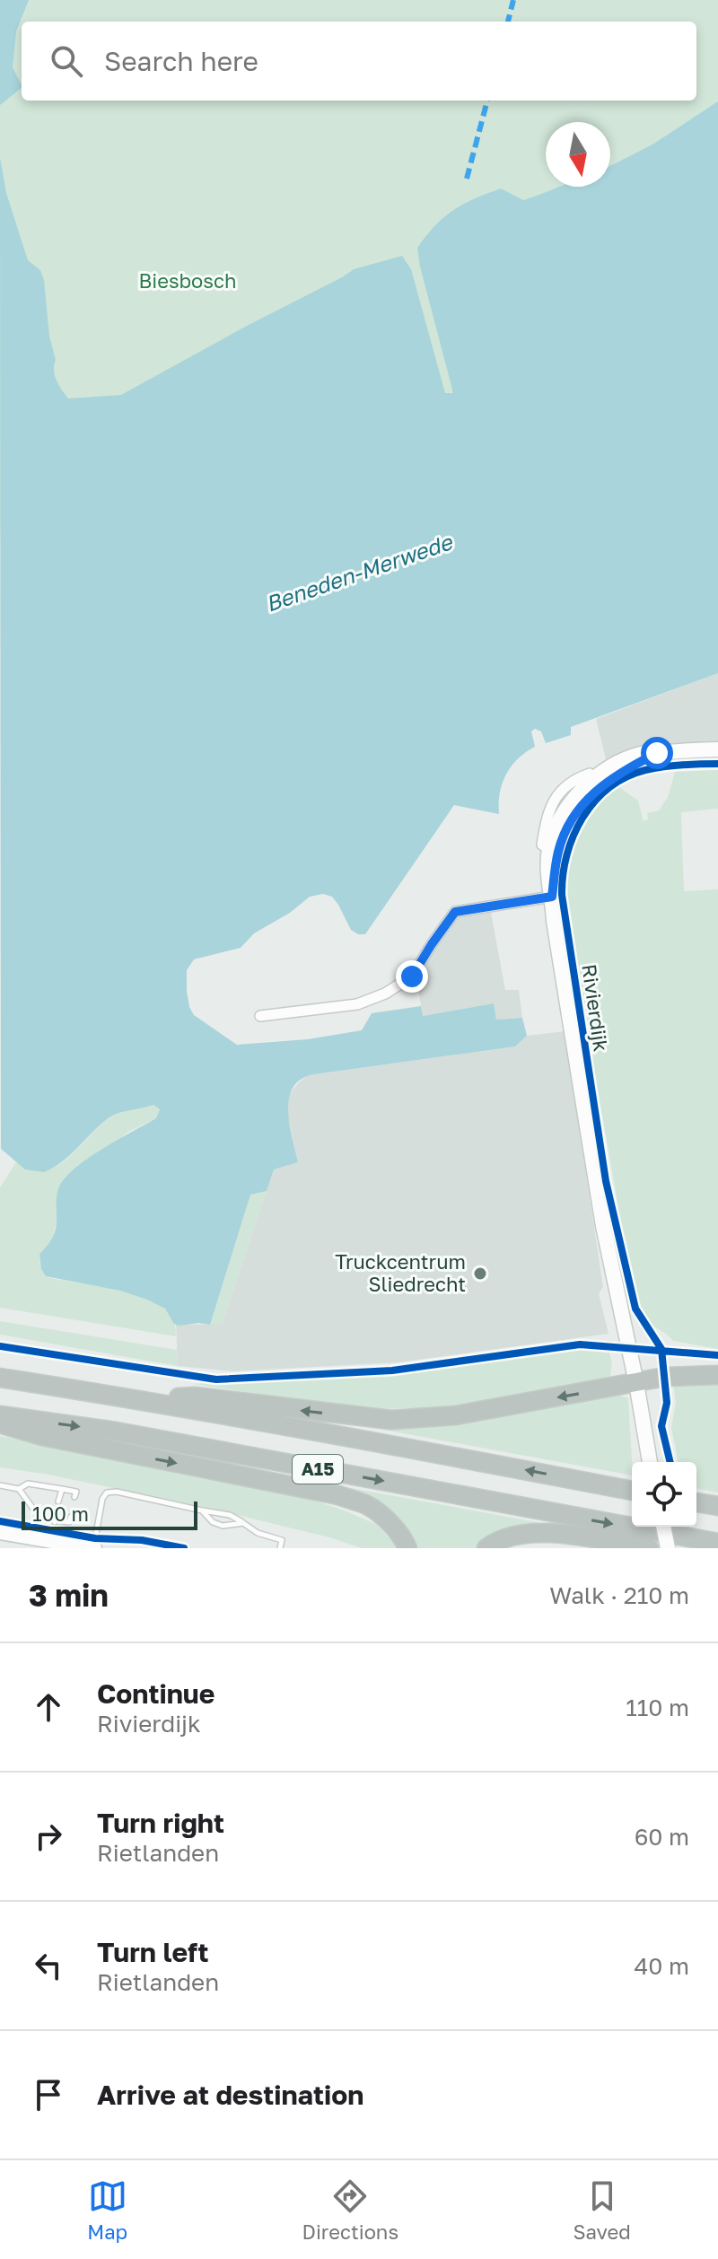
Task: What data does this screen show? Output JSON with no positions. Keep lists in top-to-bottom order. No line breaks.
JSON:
{"streets":{"highway":["A15"],"street":["Rivierdijk"]},"crossings":[["Rivierdijk","A15"]],"water":["Beneden-Merwede"],"parks":["Biesbosch"],"places":["Truckcentrum Sliedrecht"],"scale_bar":"100 m","north":"bottom","page":{"search":"Search here","scale":"100 m","heading":["3 min","Walk · 210 m"],"list":[["Continue","Rivierdijk","110 m"],["Turn right","Rietlanden","60 m"],["Turn left","Rietlanden","40 m"],"Arrive at destination"],"nav":["Map","Directions","Saved"]}}
